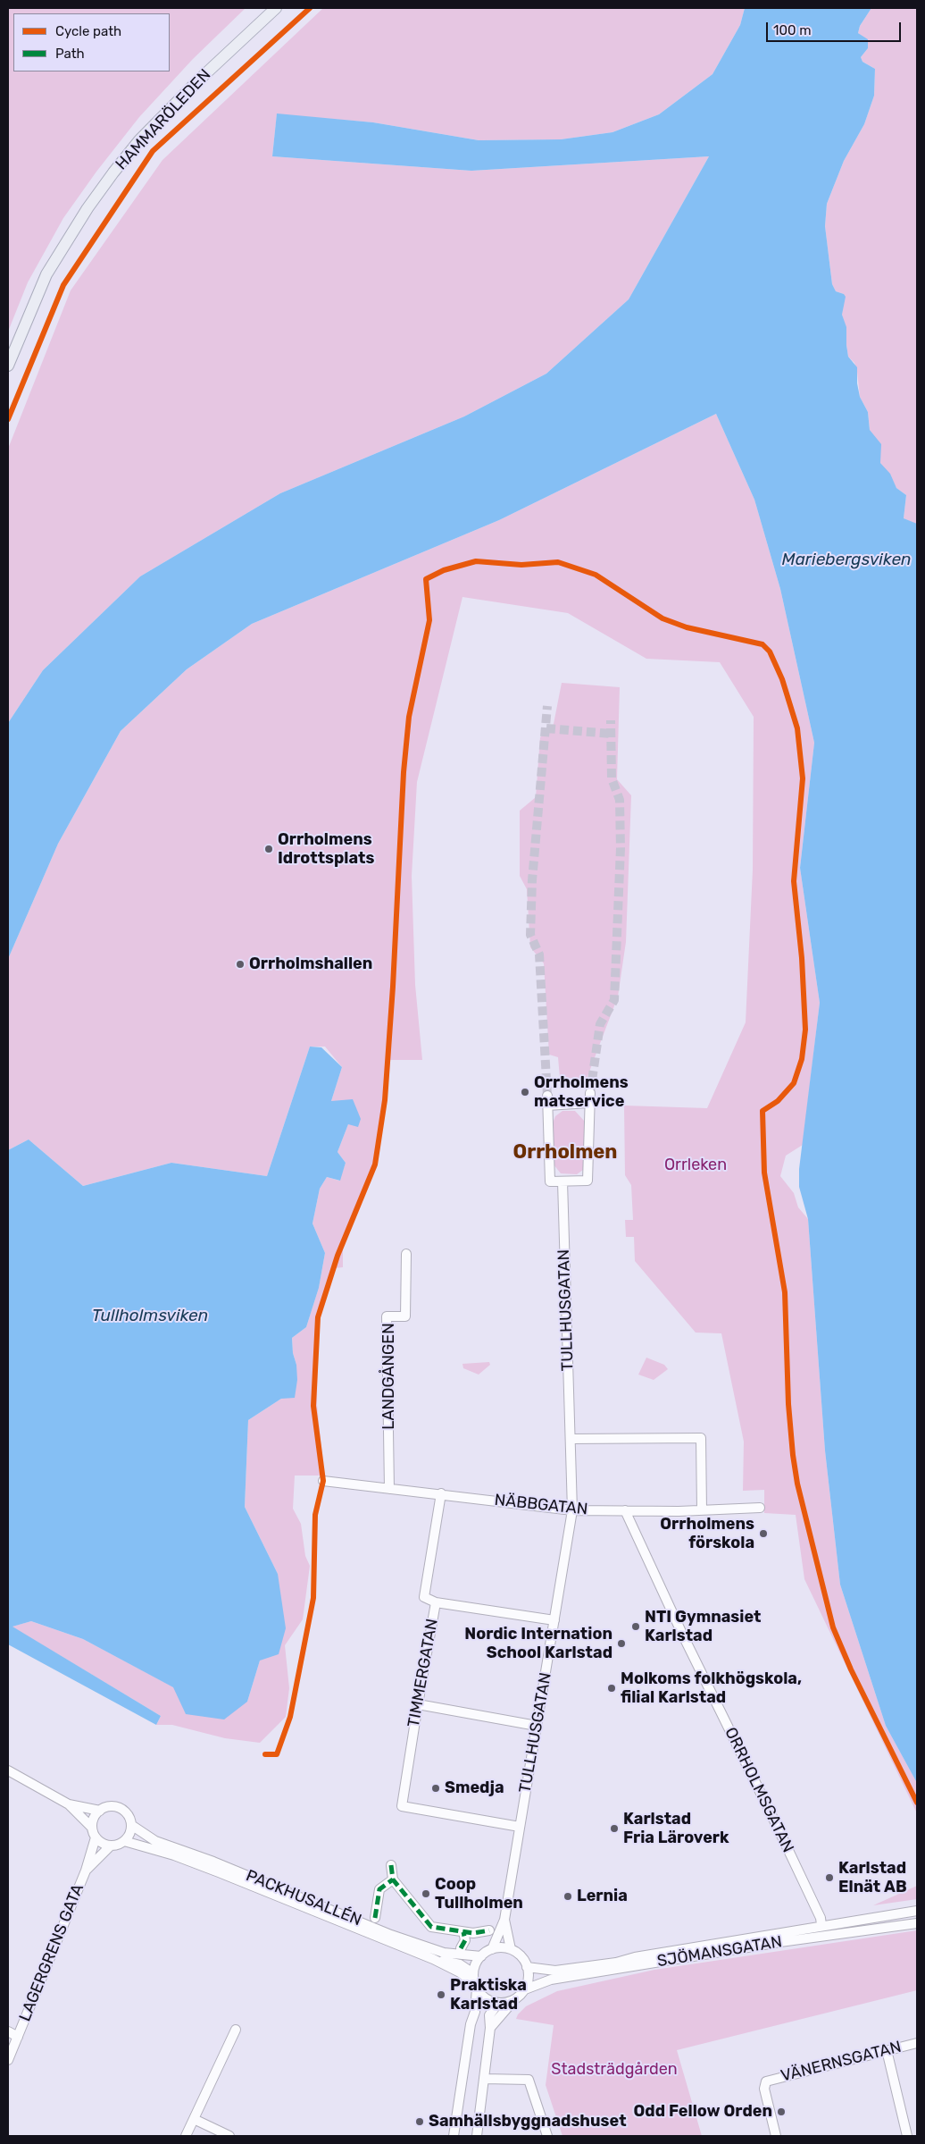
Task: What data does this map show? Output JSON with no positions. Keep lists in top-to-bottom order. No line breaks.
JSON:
{"streets":{"main road":["HAMMARÖLEDEN"],"street":["TULLHUSGATAN","LANDGÅNGEN","NÄBBGATAN","TIMMERGATAN","ORRHOLMSGATAN","PACKHUSALLÉN","SJÖMANSGATAN","LAGERGRENS GATA","VÄNERNSGATAN"]},"crossings":[["TULLHUSGATAN","NÄBBGATAN"],["TULLHUSGATAN","TIMMERGATAN"],["TULLHUSGATAN","PACKHUSALLÉN"],["TULLHUSGATAN","SJÖMANSGATAN"],["LANDGÅNGEN","NÄBBGATAN"],["NÄBBGATAN","TIMMERGATAN"],["NÄBBGATAN","ORRHOLMSGATAN"],["ORRHOLMSGATAN","SJÖMANSGATAN"],["PACKHUSALLÉN","SJÖMANSGATAN"],["PACKHUSALLÉN","LAGERGRENS GATA"]],"districts":["Orrholmen"],"water":["Mariebergsviken","Tullholmsviken"],"parks":["Orrleken","Stadsträdgården"],"places":["Orrholmens Idrottsplats","Orrholmshallen","Orrholmens matservice","Orrholmens förskola","NTI Gymnasiet Karlstad","Nordic Internation School Karlstad","Molkoms folkhögskola, filial Karlstad","Smedja","Karlstad Fria Läroverk","Karlstad Elnät AB","Coop Tullholmen","Lernia","Praktiska Karlstad","Odd Fellow Orden","Samhällsbyggnadshuset"],"legend":["Cycle path","Path"],"scale_bar":"100 m"}
